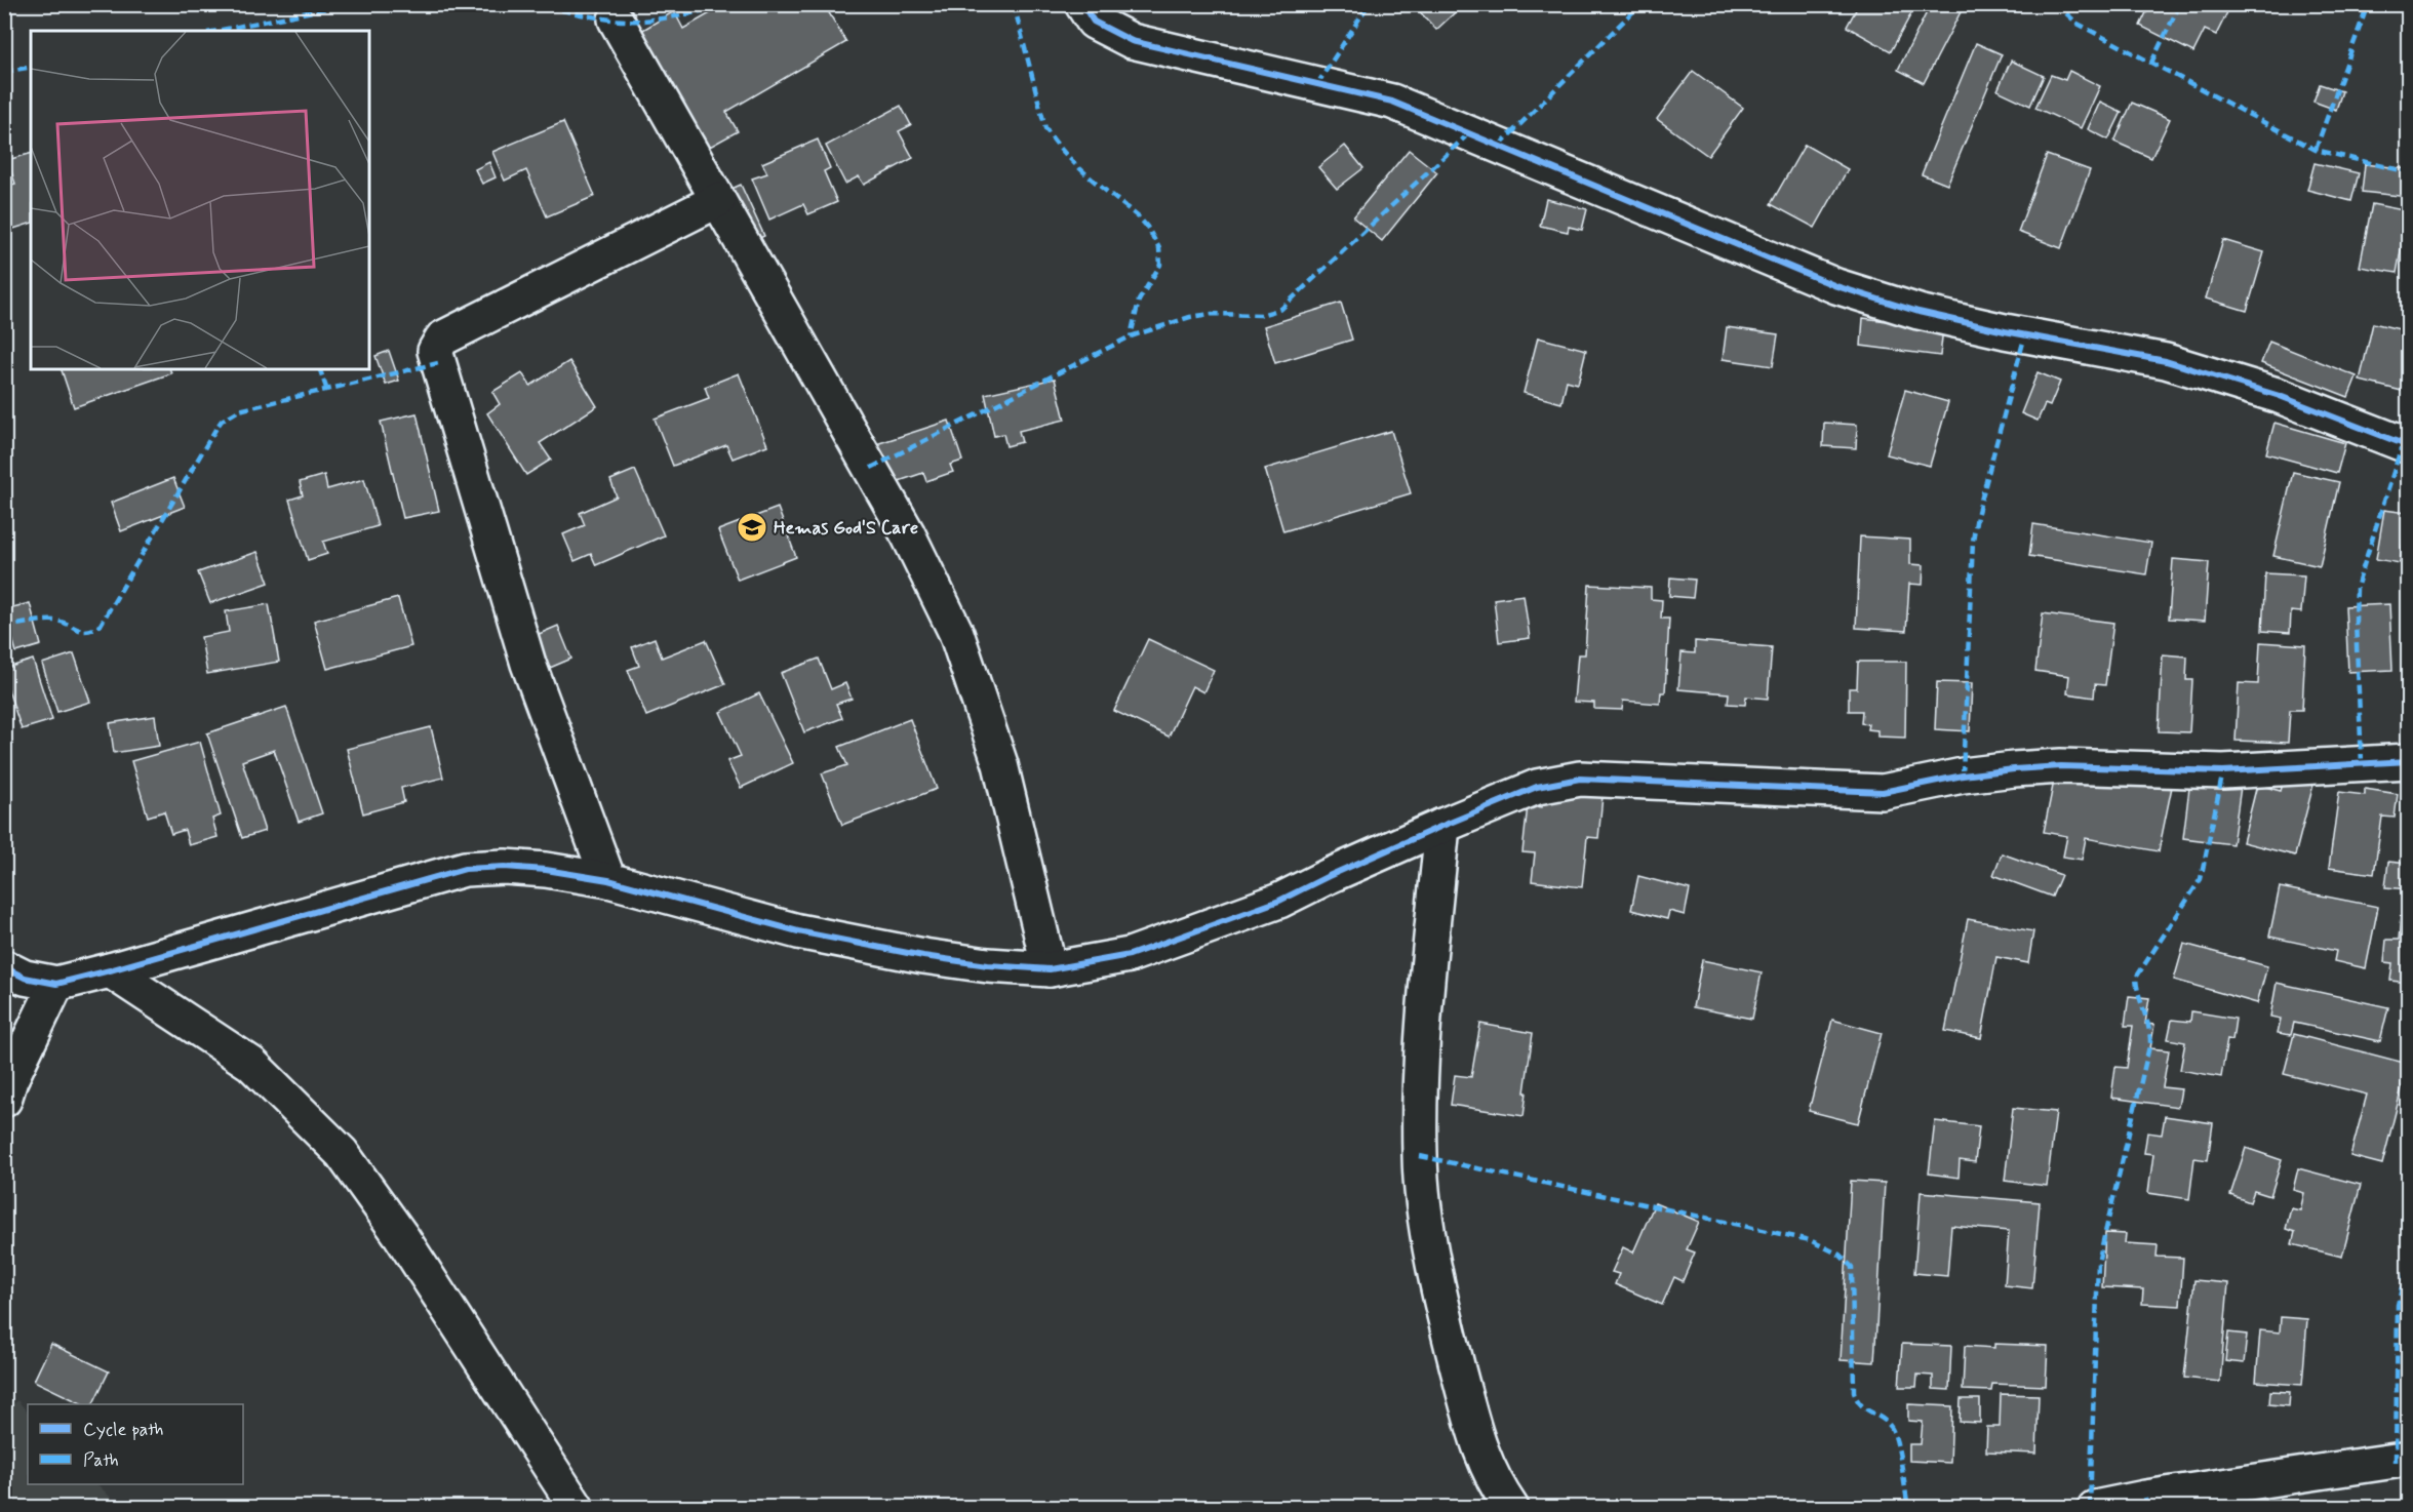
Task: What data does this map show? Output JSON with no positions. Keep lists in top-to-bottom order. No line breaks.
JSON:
{"places":{"school or university":["Hemas God'S Care"]},"legend":["Cycle path","Path"]}
